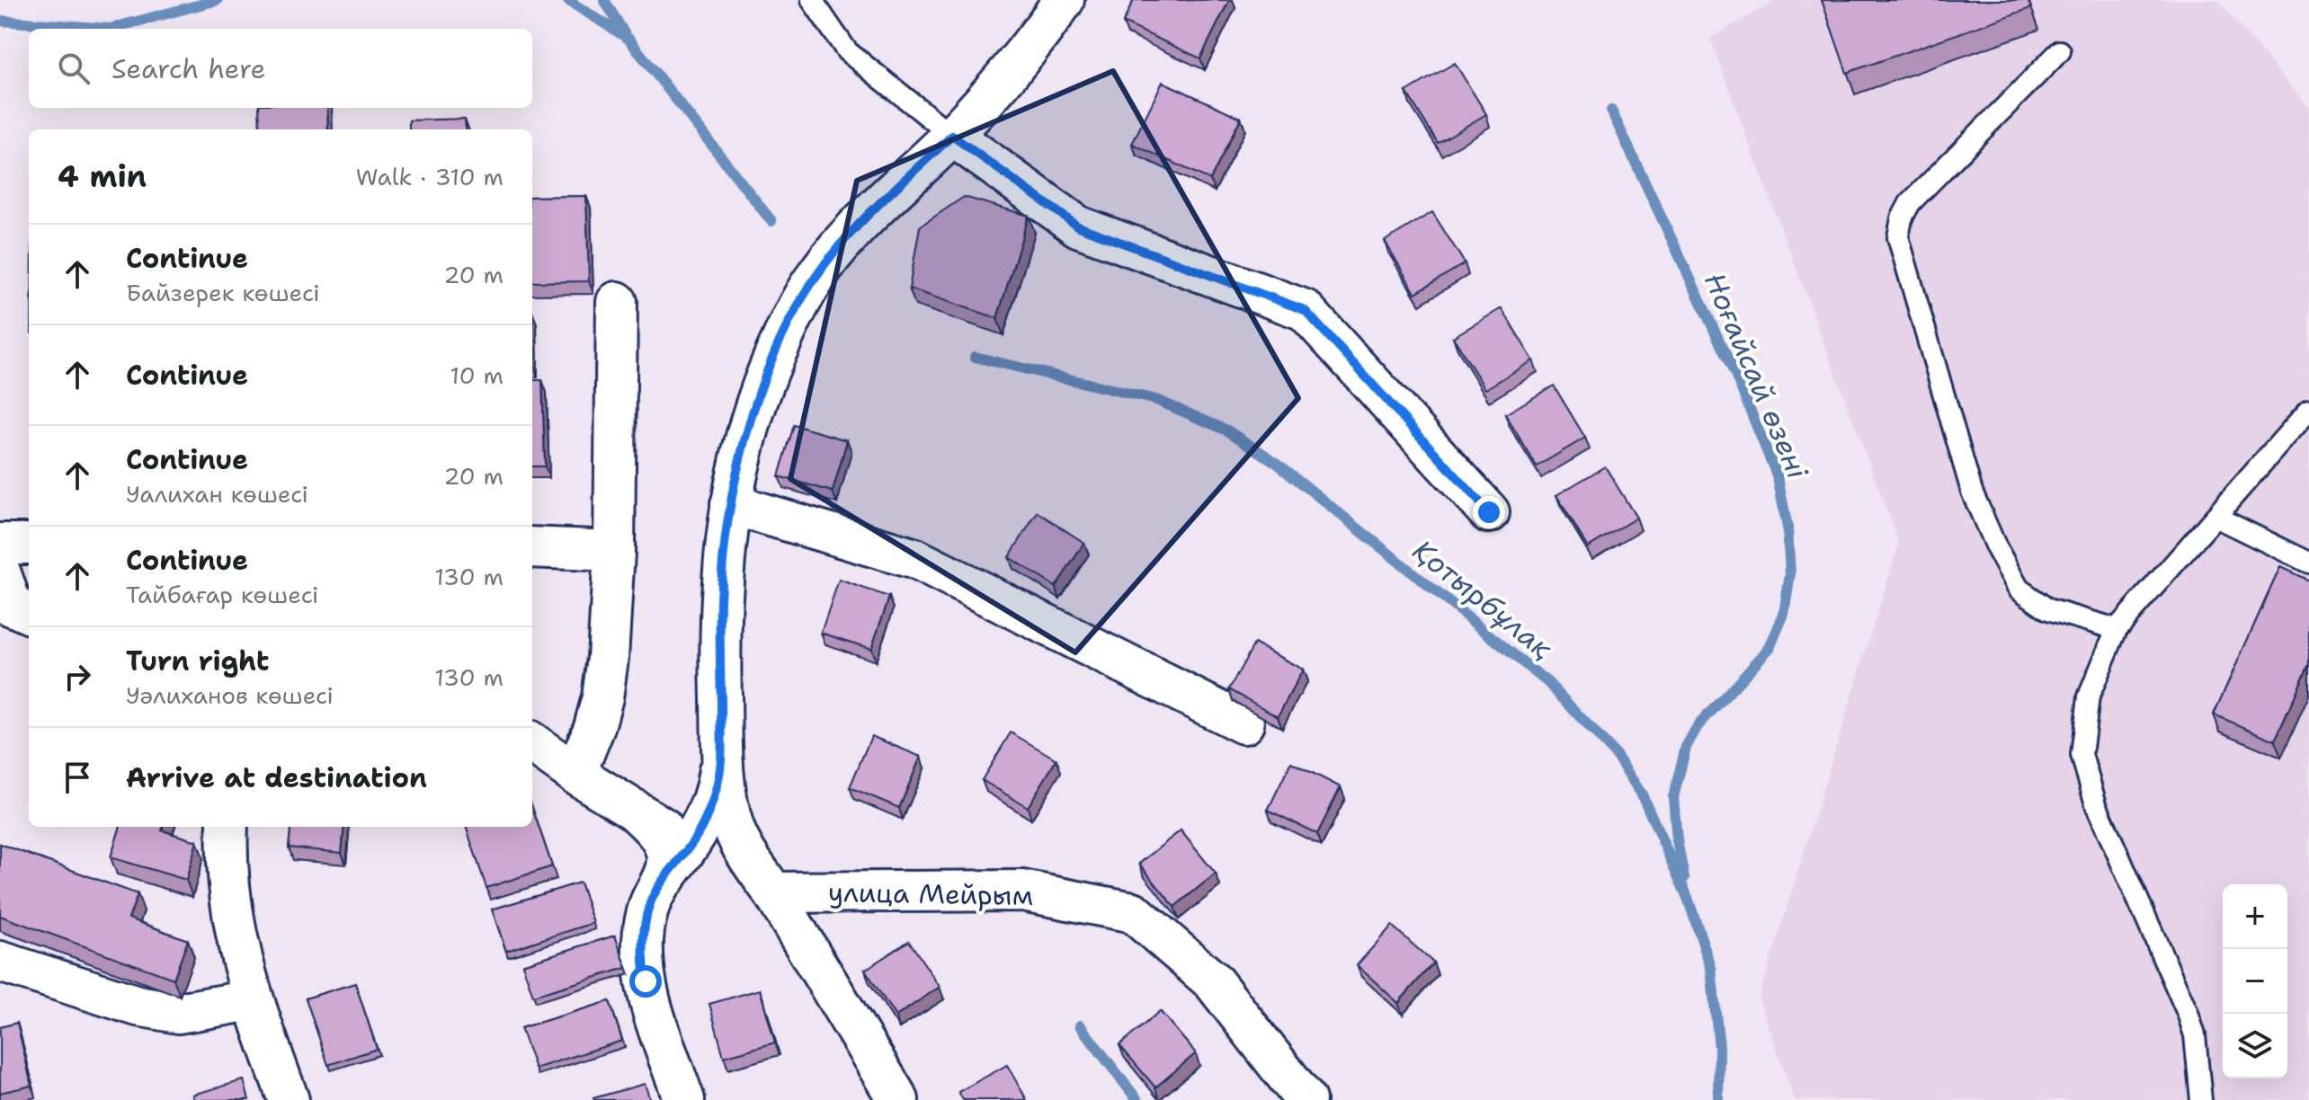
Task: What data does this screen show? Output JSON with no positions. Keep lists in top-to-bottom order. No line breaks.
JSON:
{"streets":{"street":["улица Мейрым"]},"water":["Ноғайсай өзені","Қотырбұлақ"],"page":{"search":"Search here","heading":["4 min","Walk · 310 m"],"list":[["Continue","Байзерек көшесі","20 m"],["Continue","10 m"],["Continue","Уалихан көшесі","20 m"],["Continue","Тайбағар көшесі","130 m"],["Turn right","Уәлиханов көшесі","130 m"],"Arrive at destination"],"map_buttons":["+","−"]}}
